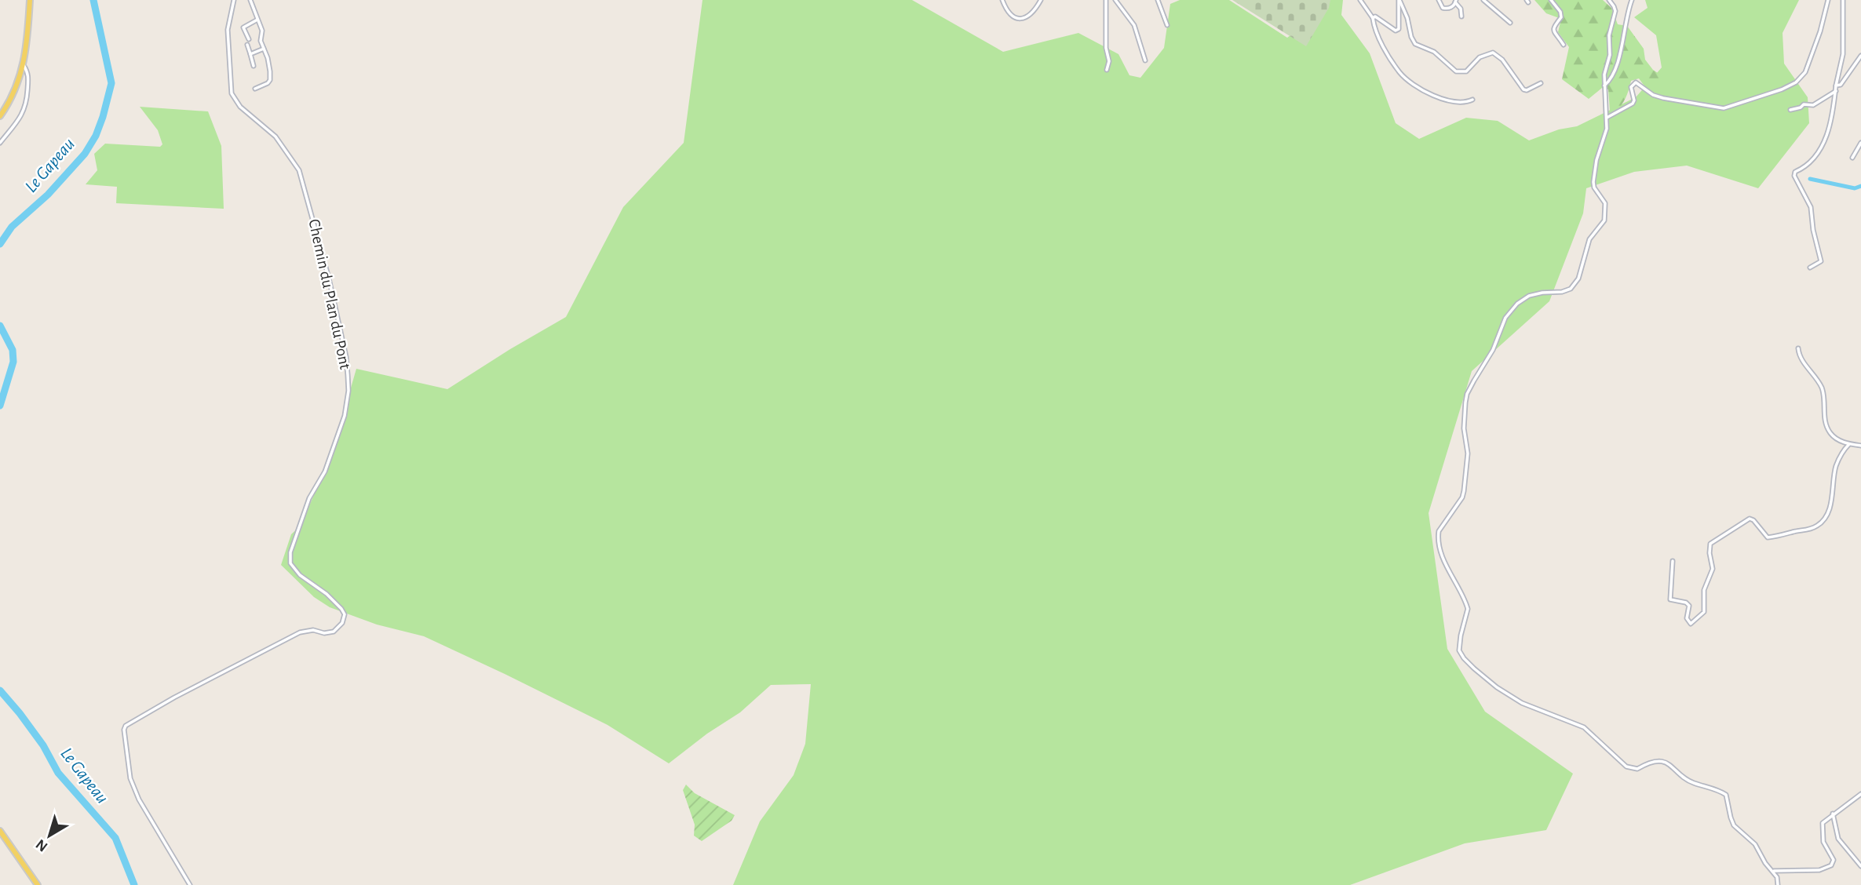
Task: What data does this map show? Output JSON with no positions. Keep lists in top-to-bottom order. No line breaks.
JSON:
{"streets":{"street":["Chemin du Plan du Pont"]},"water":["Le Gapeau"],"north":"bottom left"}
